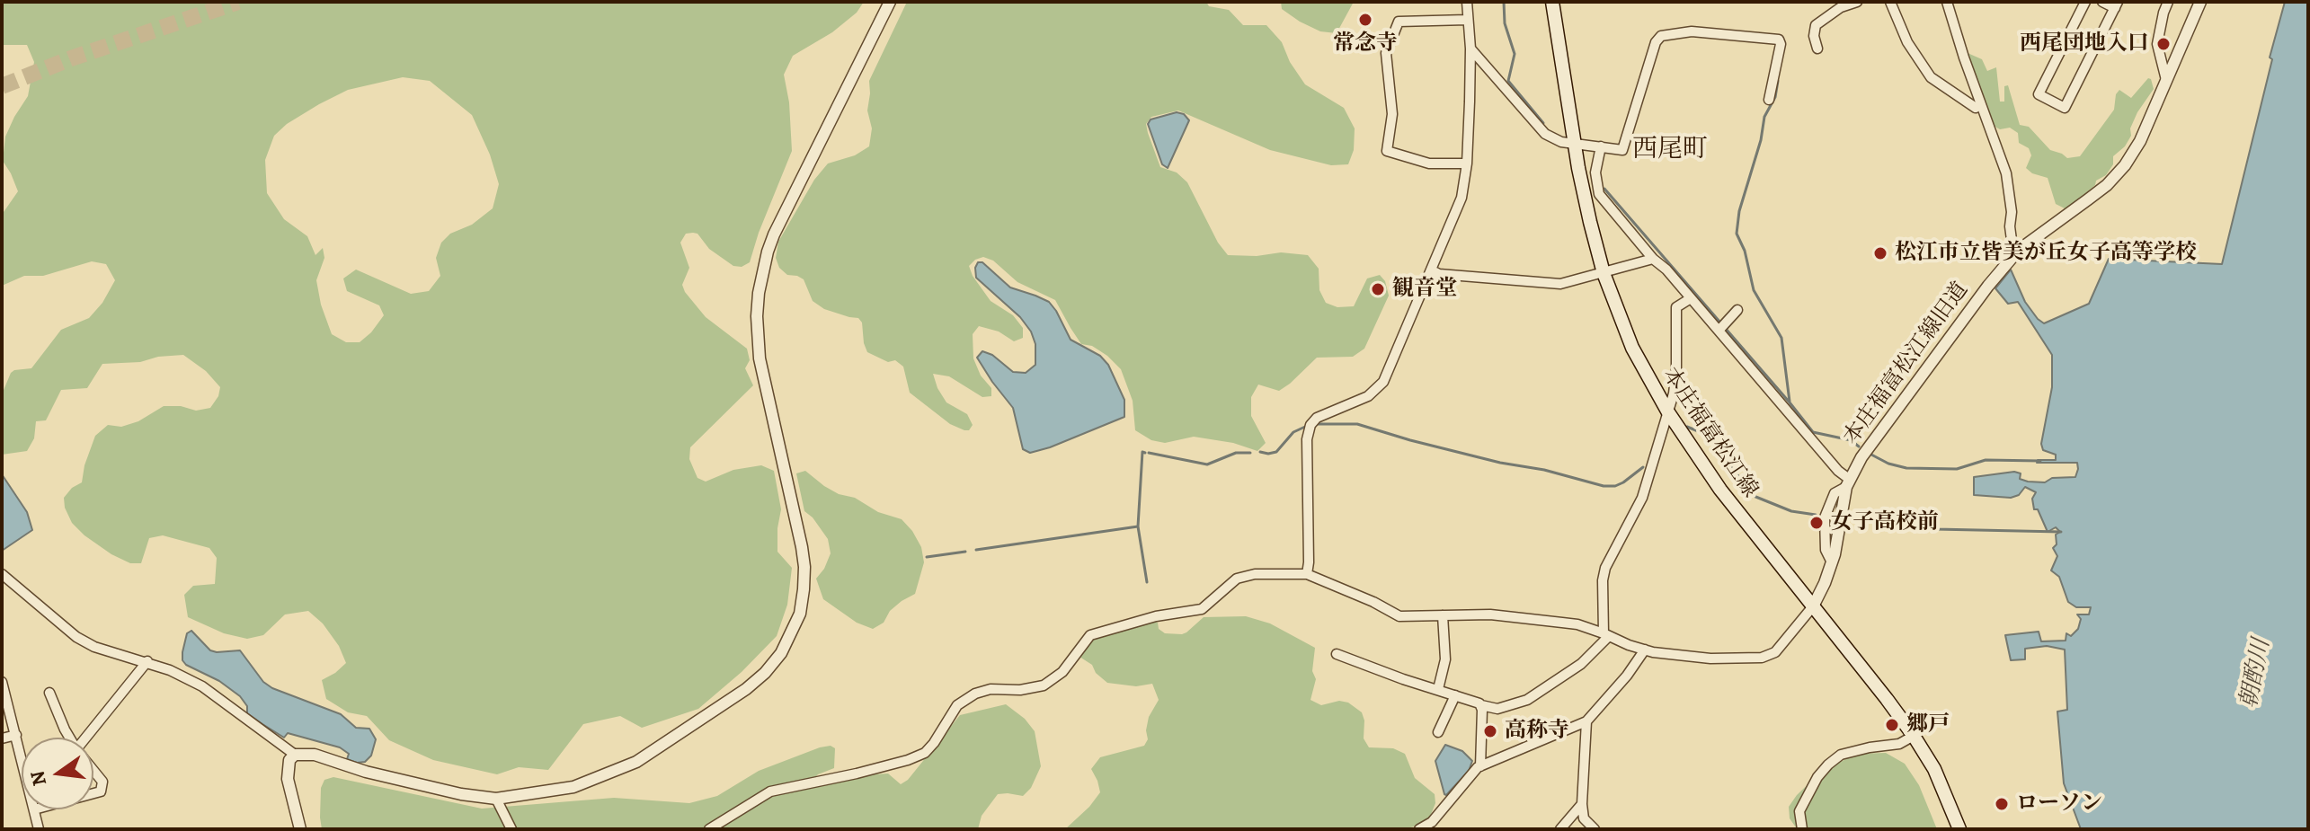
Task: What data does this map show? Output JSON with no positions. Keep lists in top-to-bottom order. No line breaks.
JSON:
{"streets":{"main road":["本庄福富松江線"],"street":["本庄福富松江線旧道"]},"crossings":[["本庄福富松江線旧道","本庄福富松江線"]],"districts":["西尾町"],"water":["朝酌川"],"places":["常念寺","西尾団地入口","松江市立皆美が丘女子高等学校","観音堂","女子高校前","郷戸","高称寺","ローソン"],"north":"left"}
